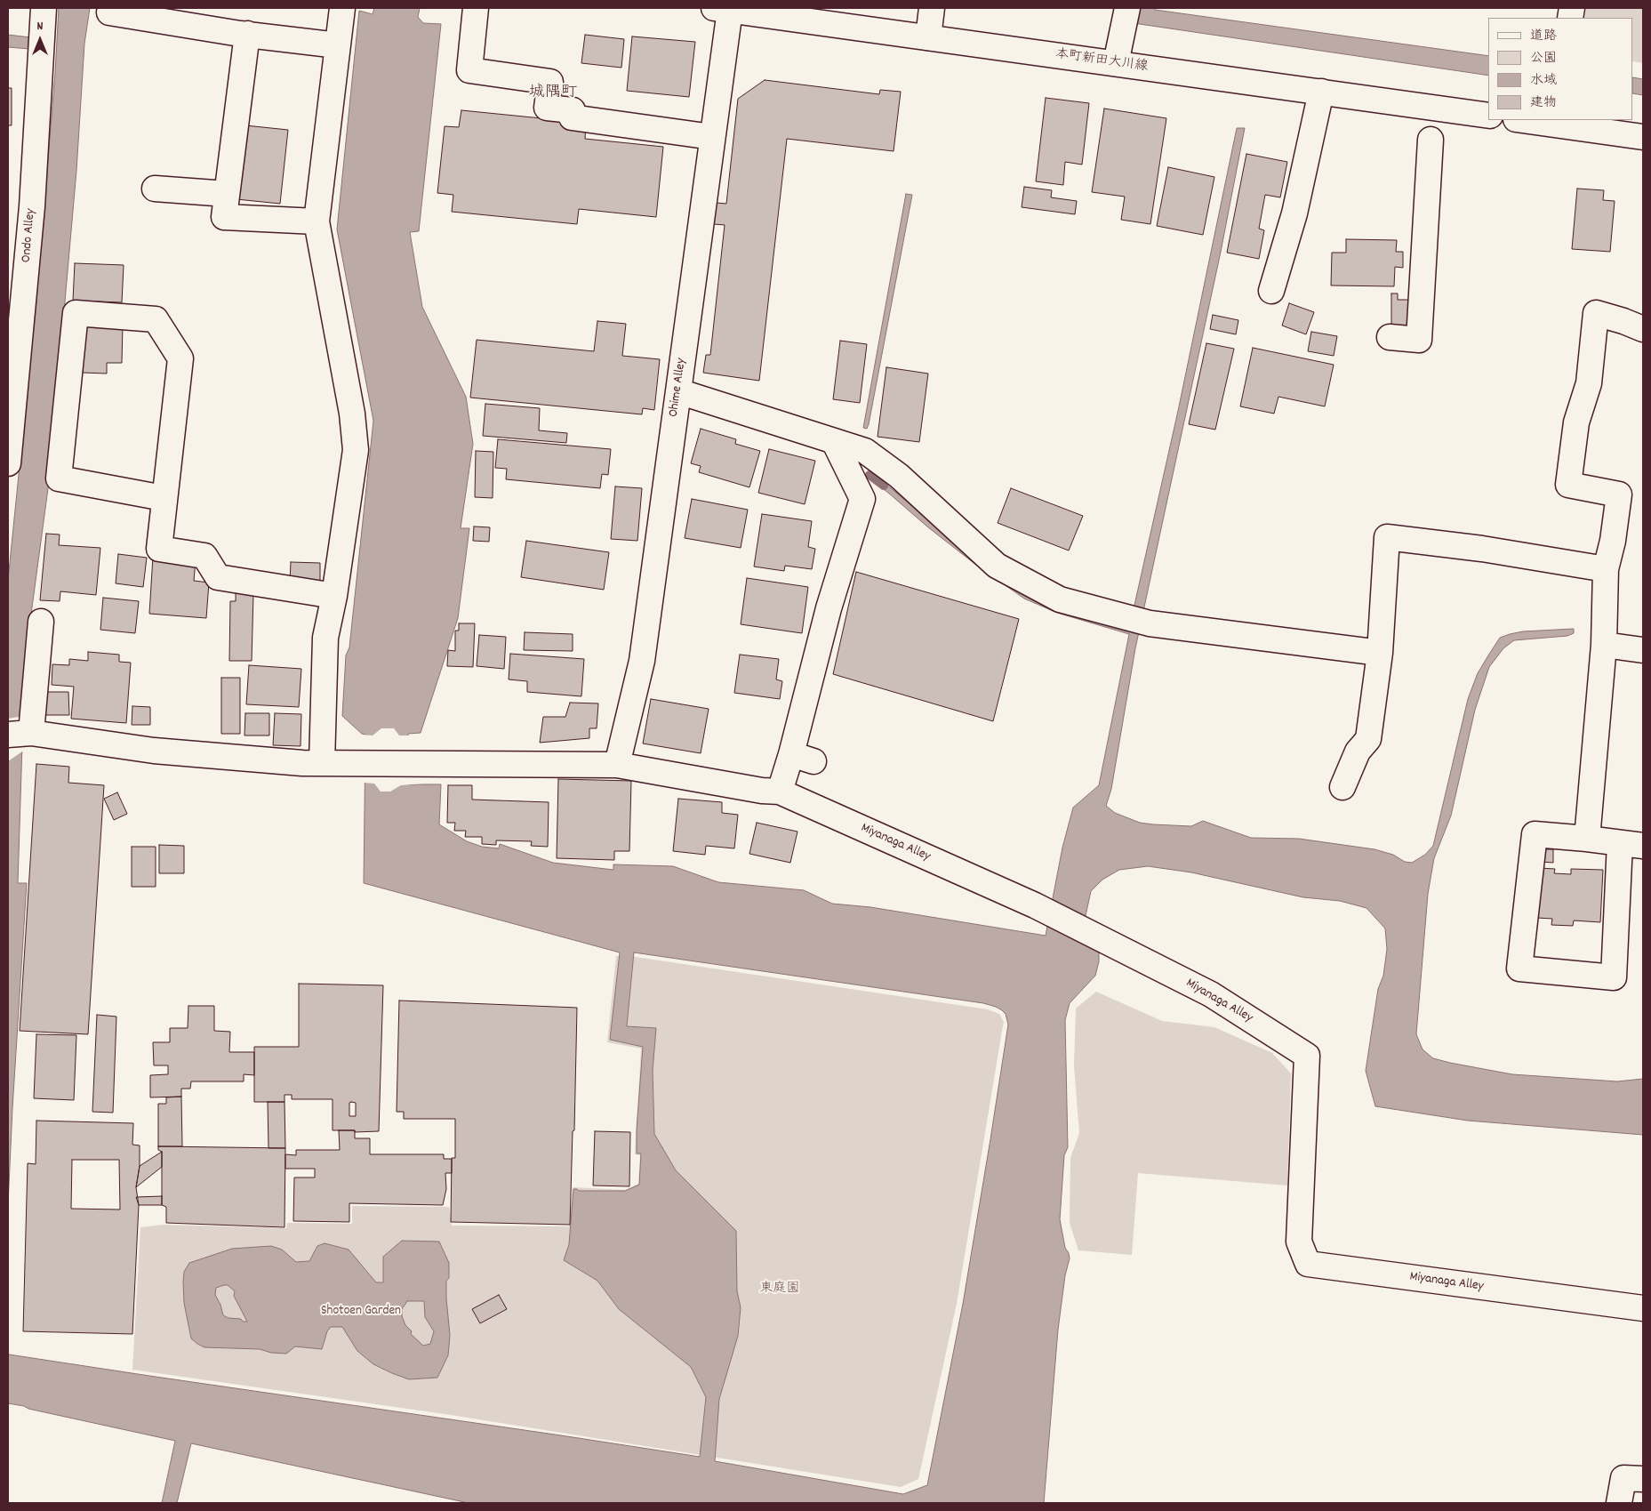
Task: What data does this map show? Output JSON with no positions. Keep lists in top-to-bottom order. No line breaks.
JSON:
{"streets":{"street":["本町新田大川線","Ondo Alley","Ohime Alley","Miyanaga Alley"]},"crossings":[["本町新田大川線","Ohime Alley"],["Ohime Alley","Miyanaga Alley"]],"districts":["城隅町"],"parks":["東庭園","Shotoen Garden"],"legend":["道路","公園","水域","建物"],"north":"top"}
